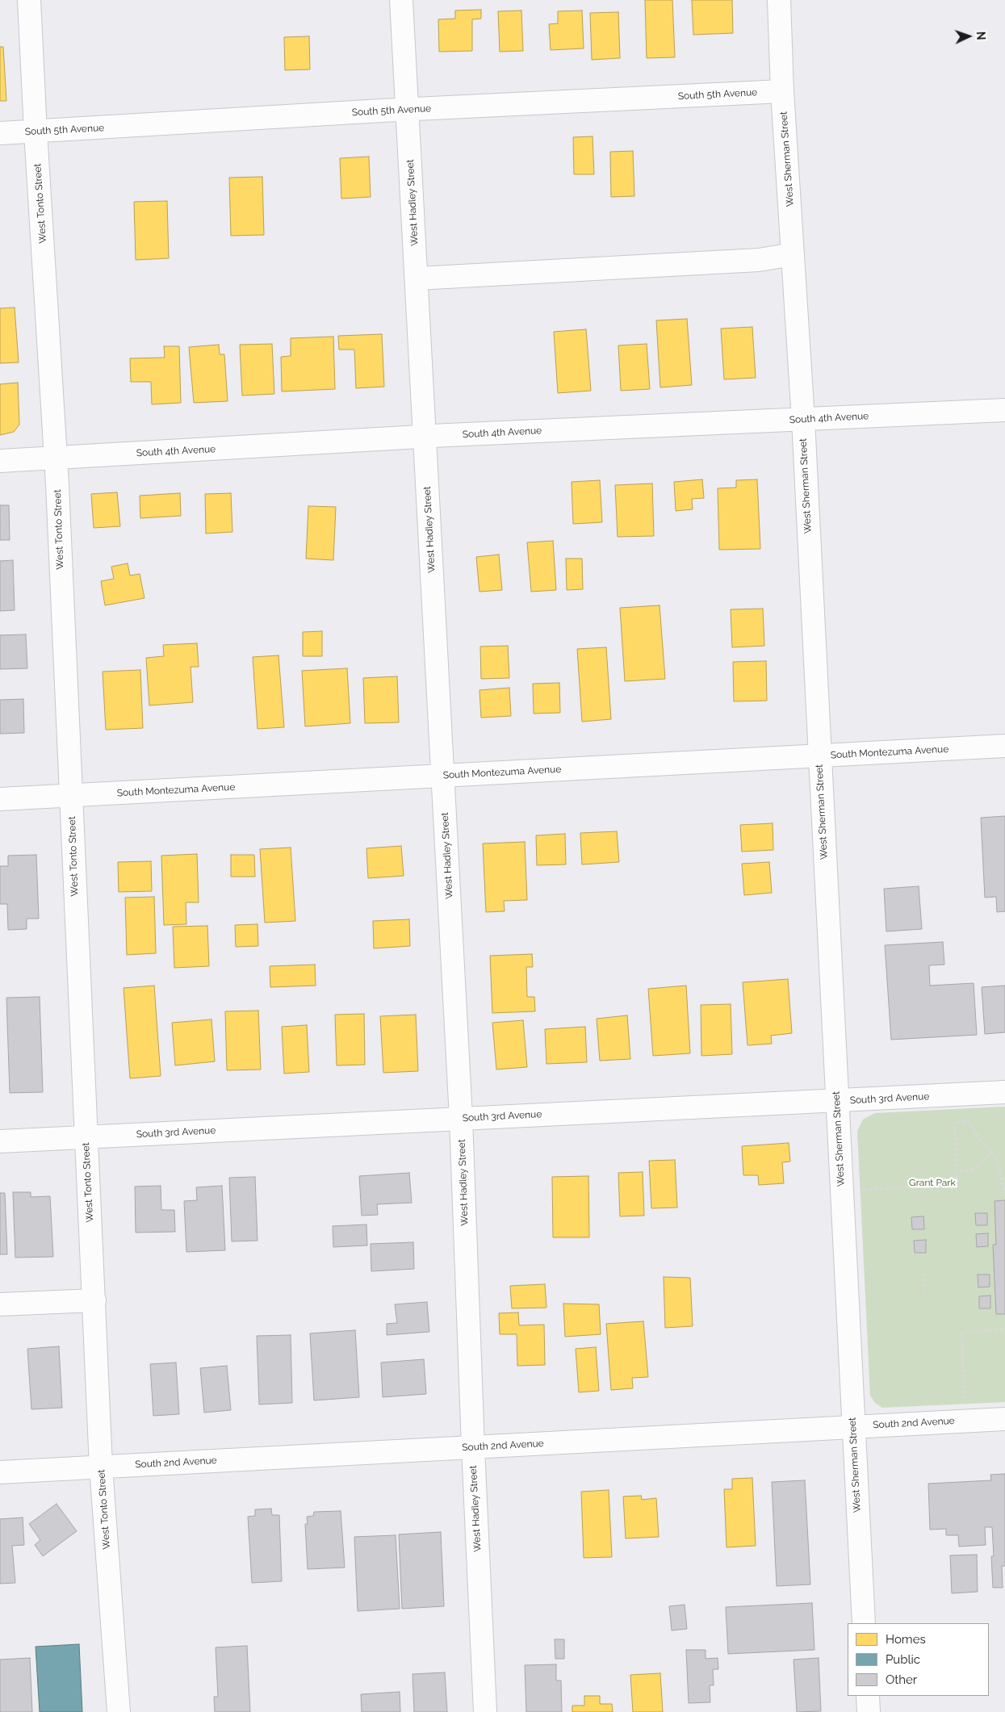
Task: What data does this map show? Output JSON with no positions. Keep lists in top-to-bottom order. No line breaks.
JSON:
{"streets":{"street":["South 5th Avenue","West Sherman Street","West Hadley Street","West Tonto Street","South 4th Avenue","South Montezuma Avenue","South 3rd Avenue","South 2nd Avenue"]},"crossings":[["South 5th Avenue","West Sherman Street"],["South 5th Avenue","West Hadley Street"],["South 5th Avenue","West Tonto Street"],["West Sherman Street","South 4th Avenue"],["West Sherman Street","South Montezuma Avenue"],["West Sherman Street","South 3rd Avenue"],["West Sherman Street","South 2nd Avenue"],["West Hadley Street","South 4th Avenue"],["West Hadley Street","South Montezuma Avenue"],["West Hadley Street","South 3rd Avenue"],["West Hadley Street","South 2nd Avenue"],["West Tonto Street","South 4th Avenue"],["West Tonto Street","South Montezuma Avenue"],["West Tonto Street","South 3rd Avenue"],["West Tonto Street","South 2nd Avenue"]],"parks":["Grant Park"],"legend":["Homes","Public","Other"],"north":"right"}
